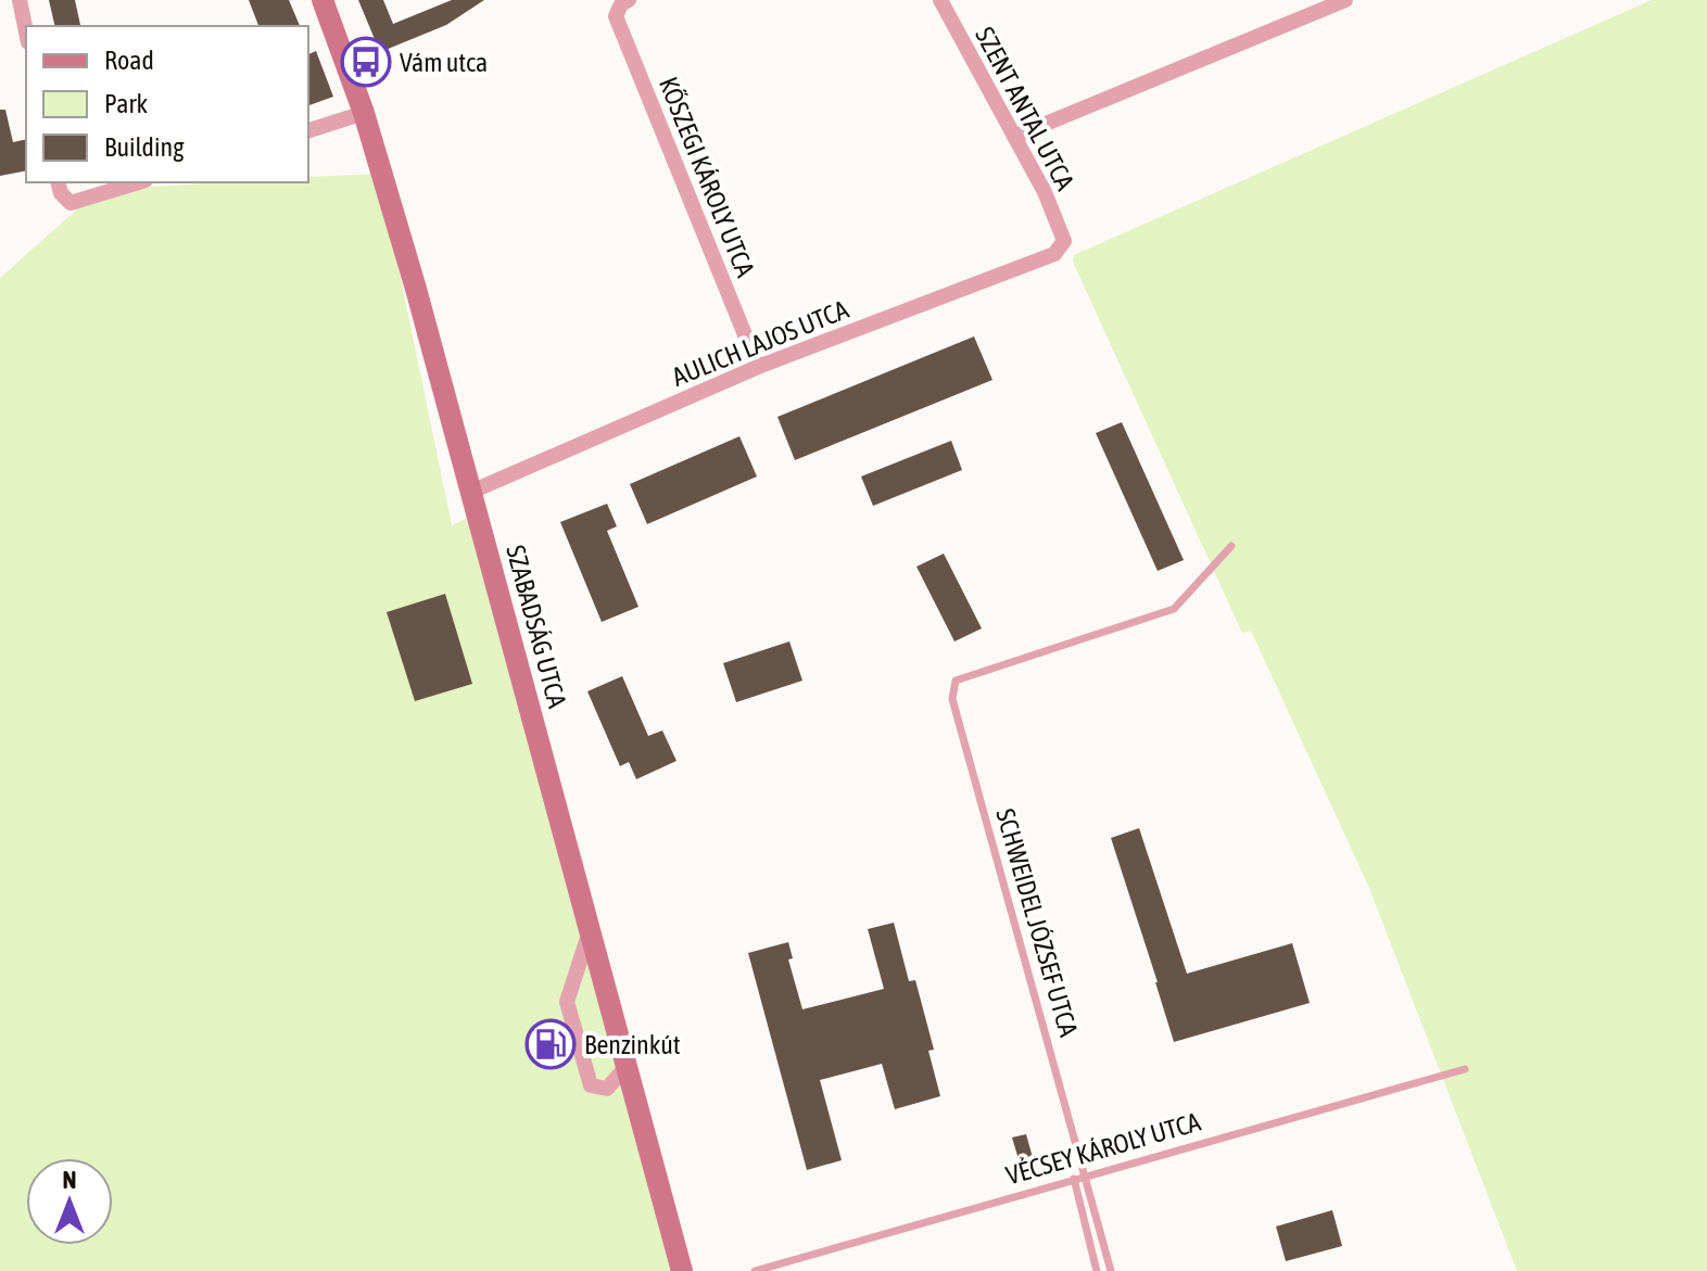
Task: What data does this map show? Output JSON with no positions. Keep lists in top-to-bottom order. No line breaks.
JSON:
{"streets":{"main road":["SZABADSÁG UTCA"],"street":["SZENT ANTAL UTCA","KŐSZEGI KÁROLY UTCA","AULICH LAJOS UTCA"],"lane":["SCHWEIDEL JÓZSEF UTCA","VÉCSEY KÁROLY UTCA"]},"crossings":[["SZENT ANTAL UTCA","AULICH LAJOS UTCA"],["KŐSZEGI KÁROLY UTCA","AULICH LAJOS UTCA"],["AULICH LAJOS UTCA","SZABADSÁG UTCA"],["SCHWEIDEL JÓZSEF UTCA","VÉCSEY KÁROLY UTCA"]],"places":{"bus stop":["Vám utca"],"fuel station":["Benzinkút"]},"legend":["Road","Park","Building"],"north":"top"}
